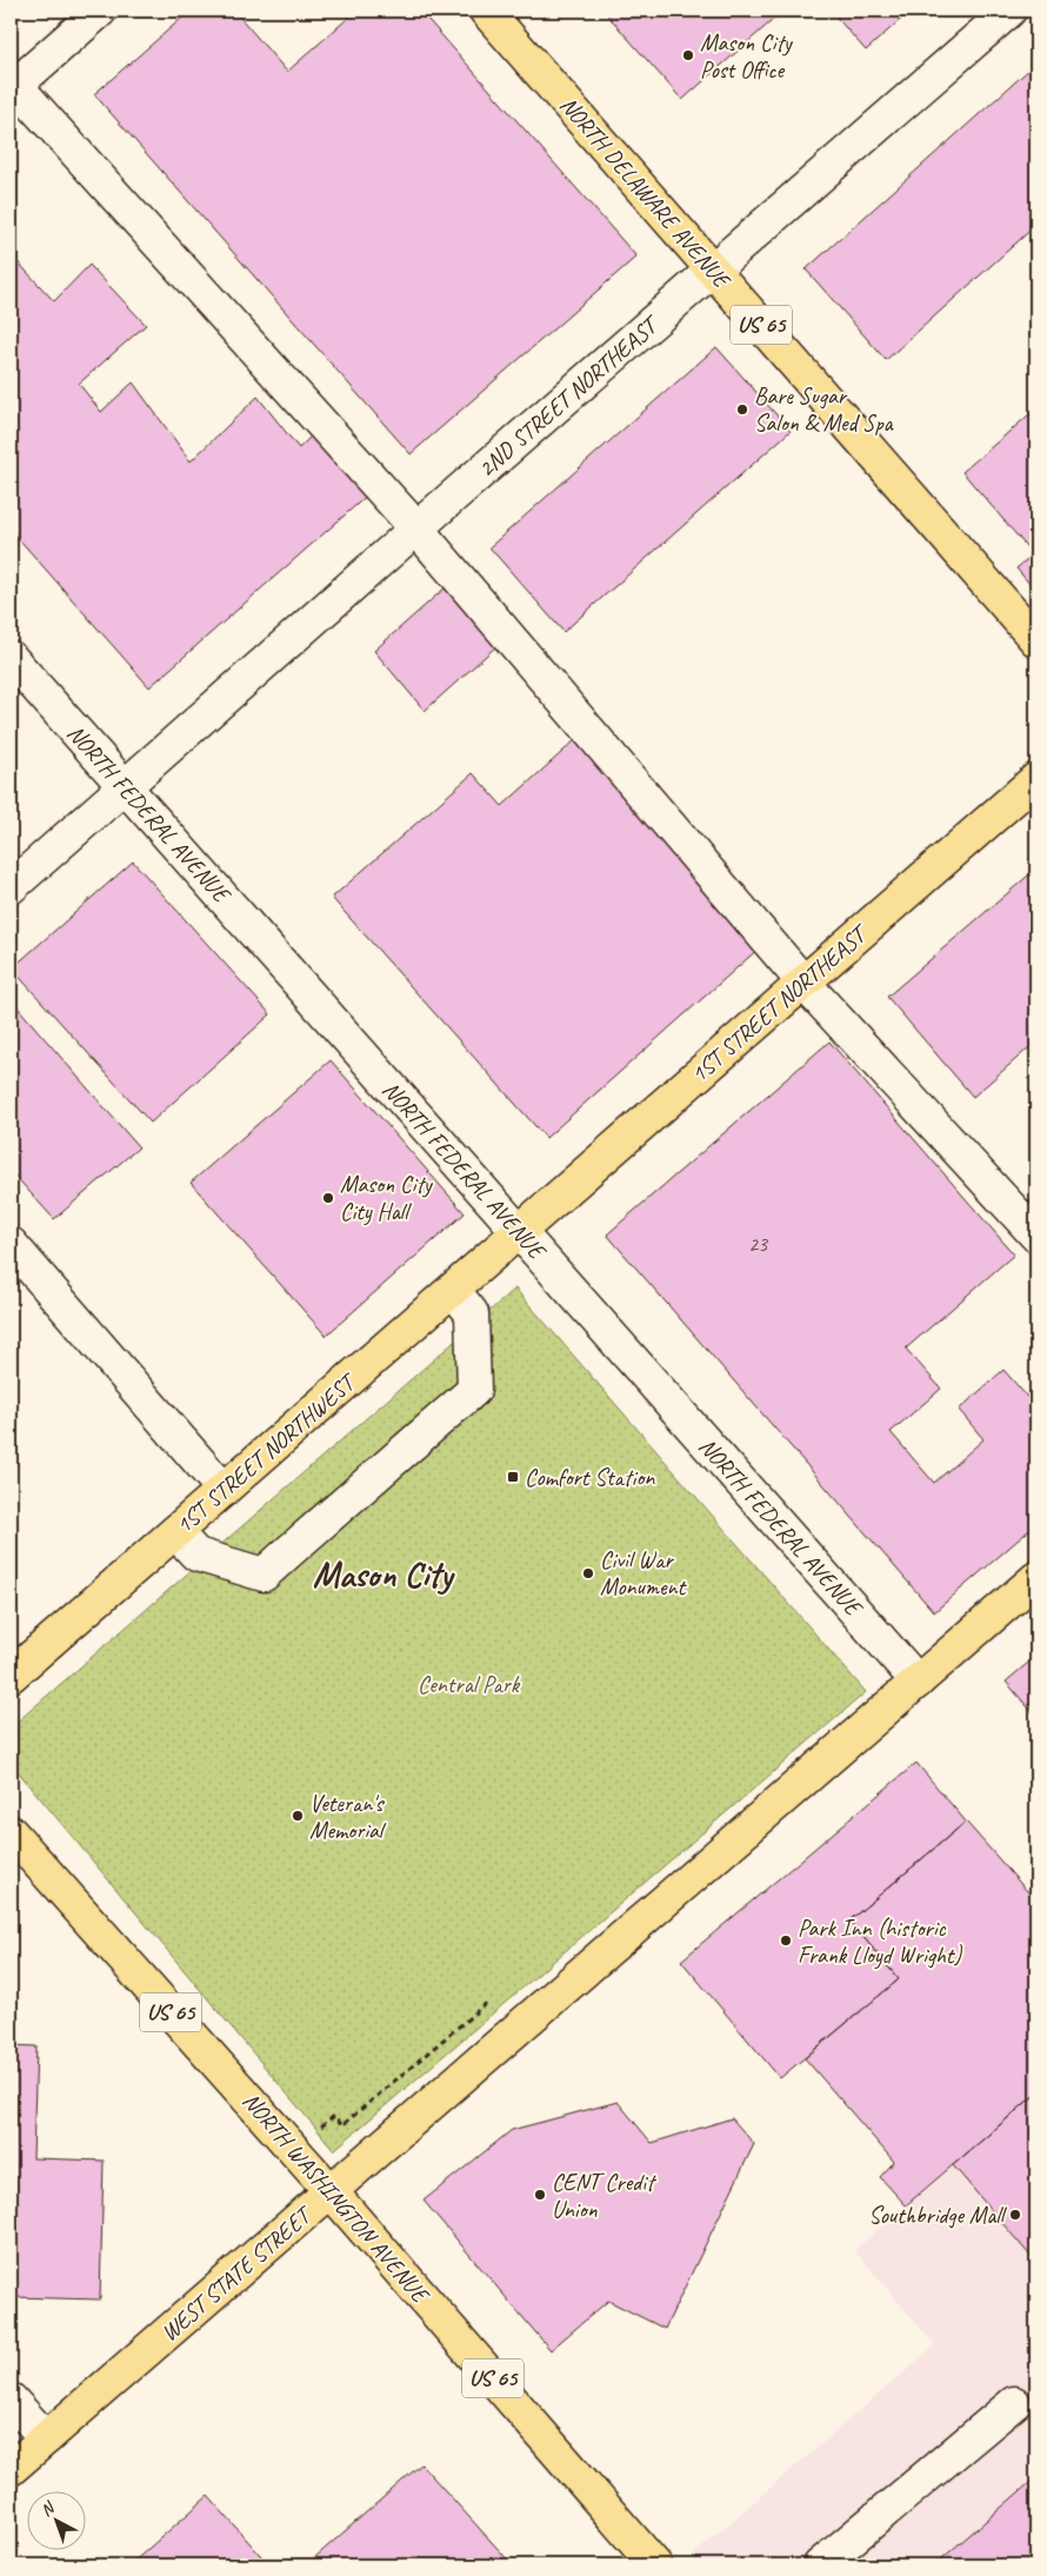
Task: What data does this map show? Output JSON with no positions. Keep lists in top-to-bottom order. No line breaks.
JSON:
{"streets":{"main road":["NORTH DELAWARE AVENUE","US 65","1ST STREET NORTHEAST","1ST STREET NORTHWEST","NORTH WASHINGTON AVENUE","WEST STATE STREET"],"street":["2ND STREET NORTHEAST","NORTH FEDERAL AVENUE"]},"crossings":[["NORTH DELAWARE AVENUE","2ND STREET NORTHEAST"],["2ND STREET NORTHEAST","NORTH FEDERAL AVENUE"],["NORTH FEDERAL AVENUE","1ST STREET NORTHEAST"],["NORTH FEDERAL AVENUE","1ST STREET NORTHWEST"],["NORTH FEDERAL AVENUE","WEST STATE STREET"],["1ST STREET NORTHEAST","1ST STREET NORTHWEST"],["NORTH WASHINGTON AVENUE","WEST STATE STREET"]],"districts":["Mason City"],"parks":["Central Park"],"places":{"other":["Mason City Post Office","Bare Sugar Salon & Med Spa","Mason City City Hall","Civil War Monument","Veteran's Memorial","Park Inn (historic Frank Lloyd Wright)","CENT Credit Union","Southbridge Mall"],"transit":["Comfort Station"]},"house_numbers":["23"],"north":"top left"}
